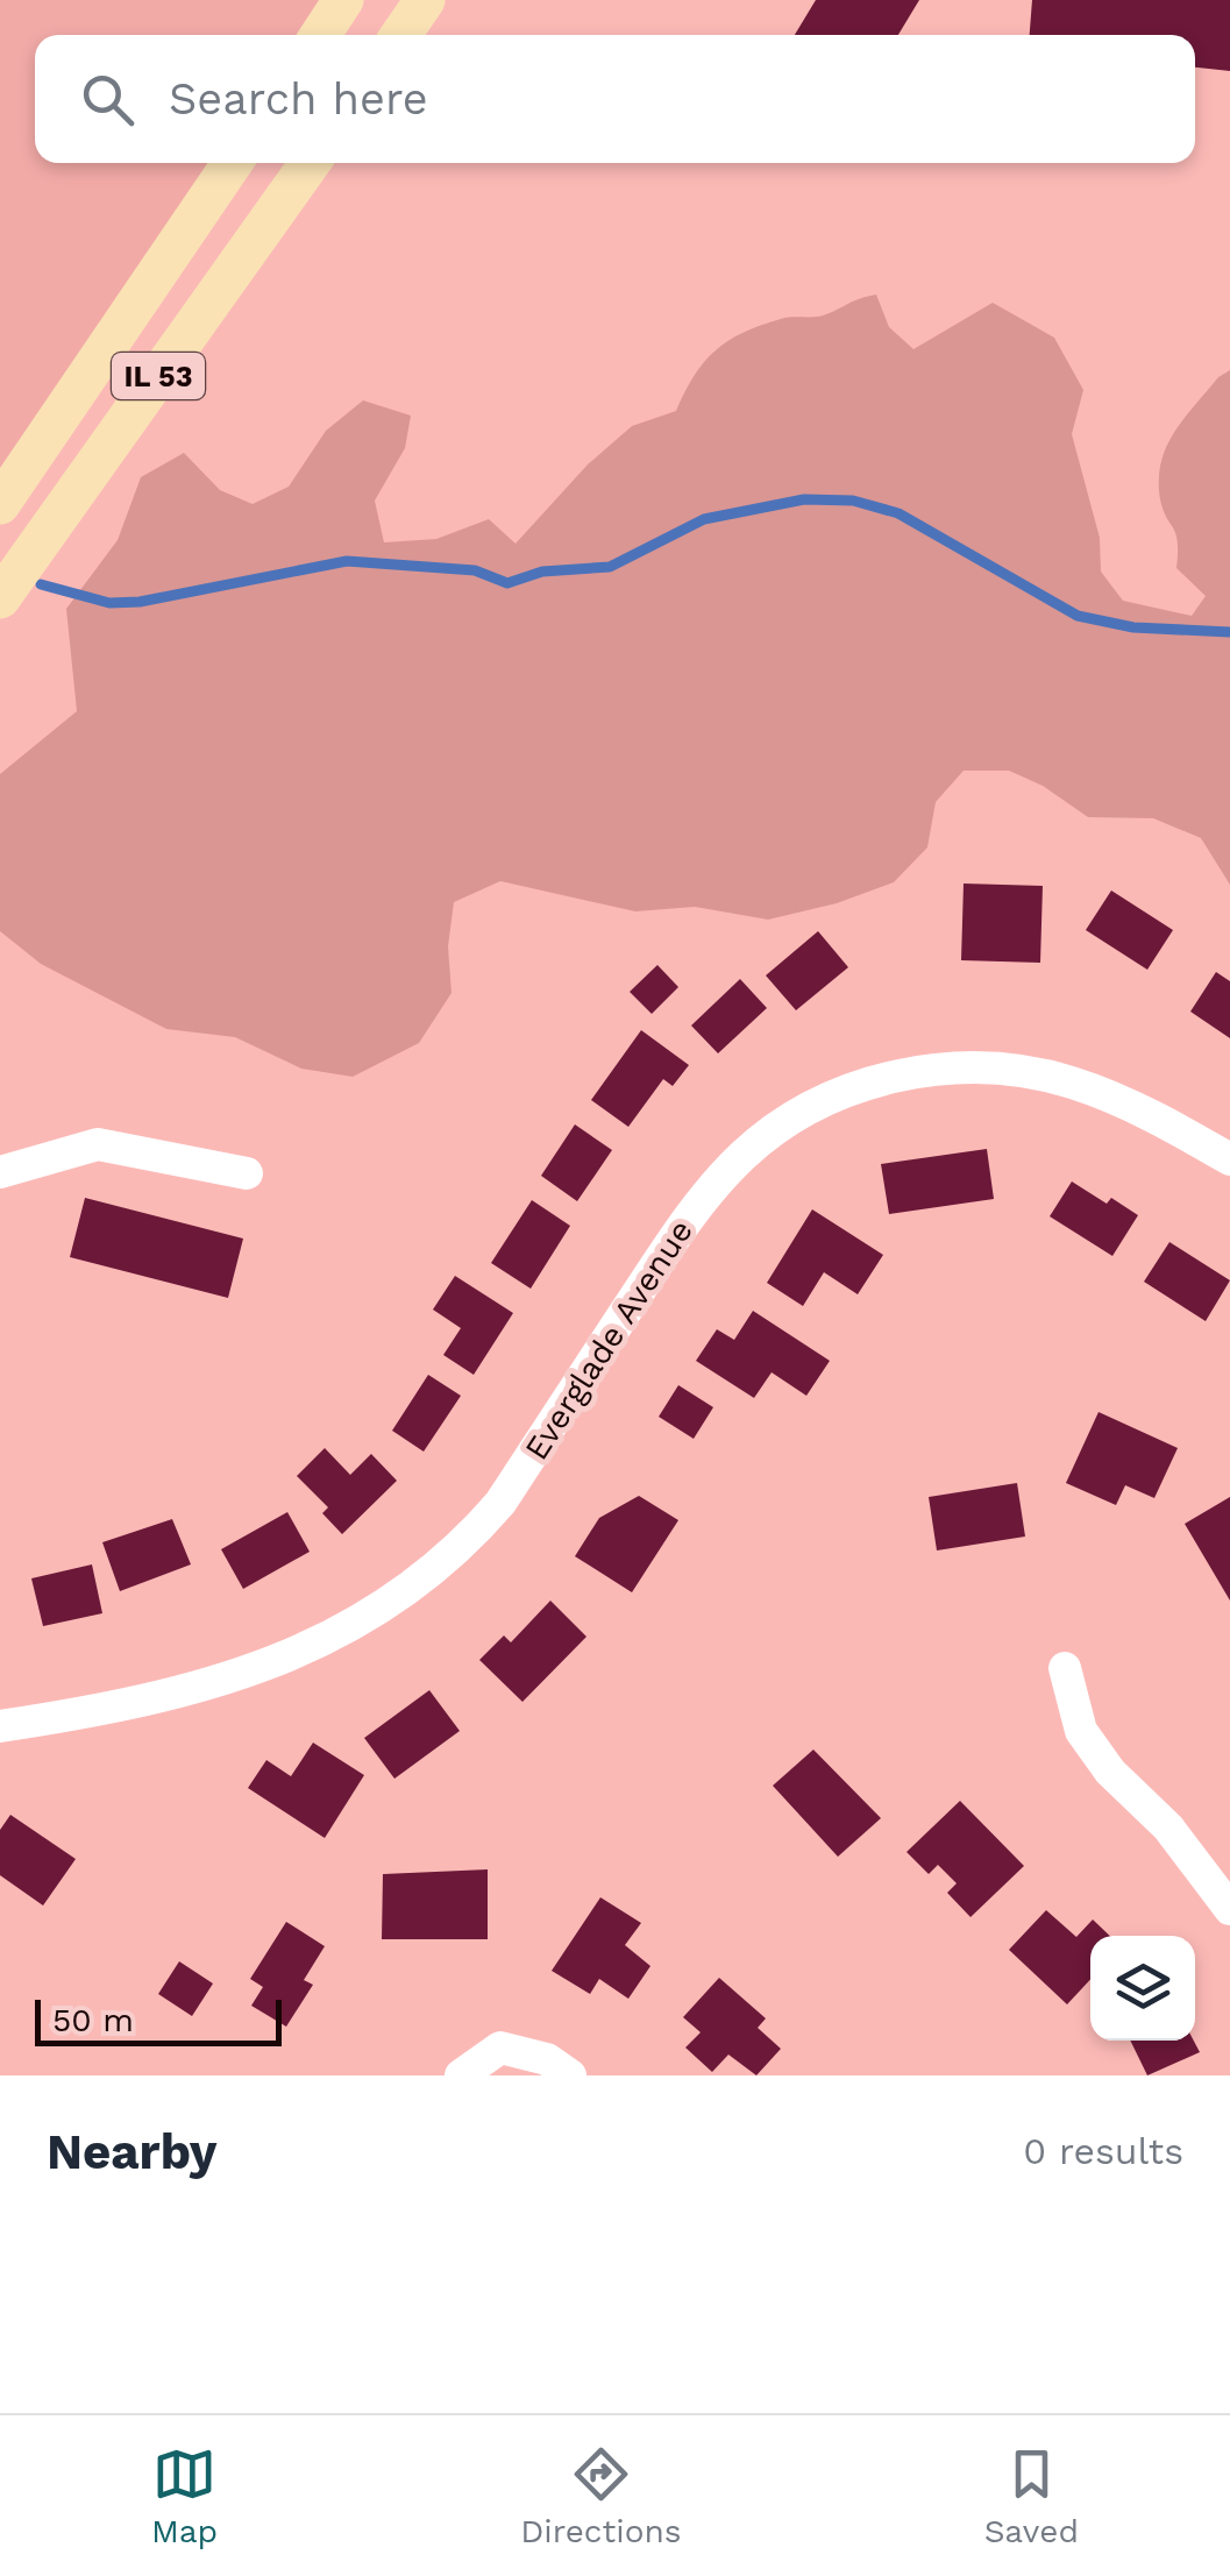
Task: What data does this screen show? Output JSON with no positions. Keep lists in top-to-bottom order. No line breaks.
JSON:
{"streets":{"main road":["IL 53"],"street":["Everglade Avenue"]},"scale_bar":"50 m","page":{"search":"Search here","scale":"50 m","heading":["Nearby","0 results"],"nav":["Map","Directions","Saved"]}}
